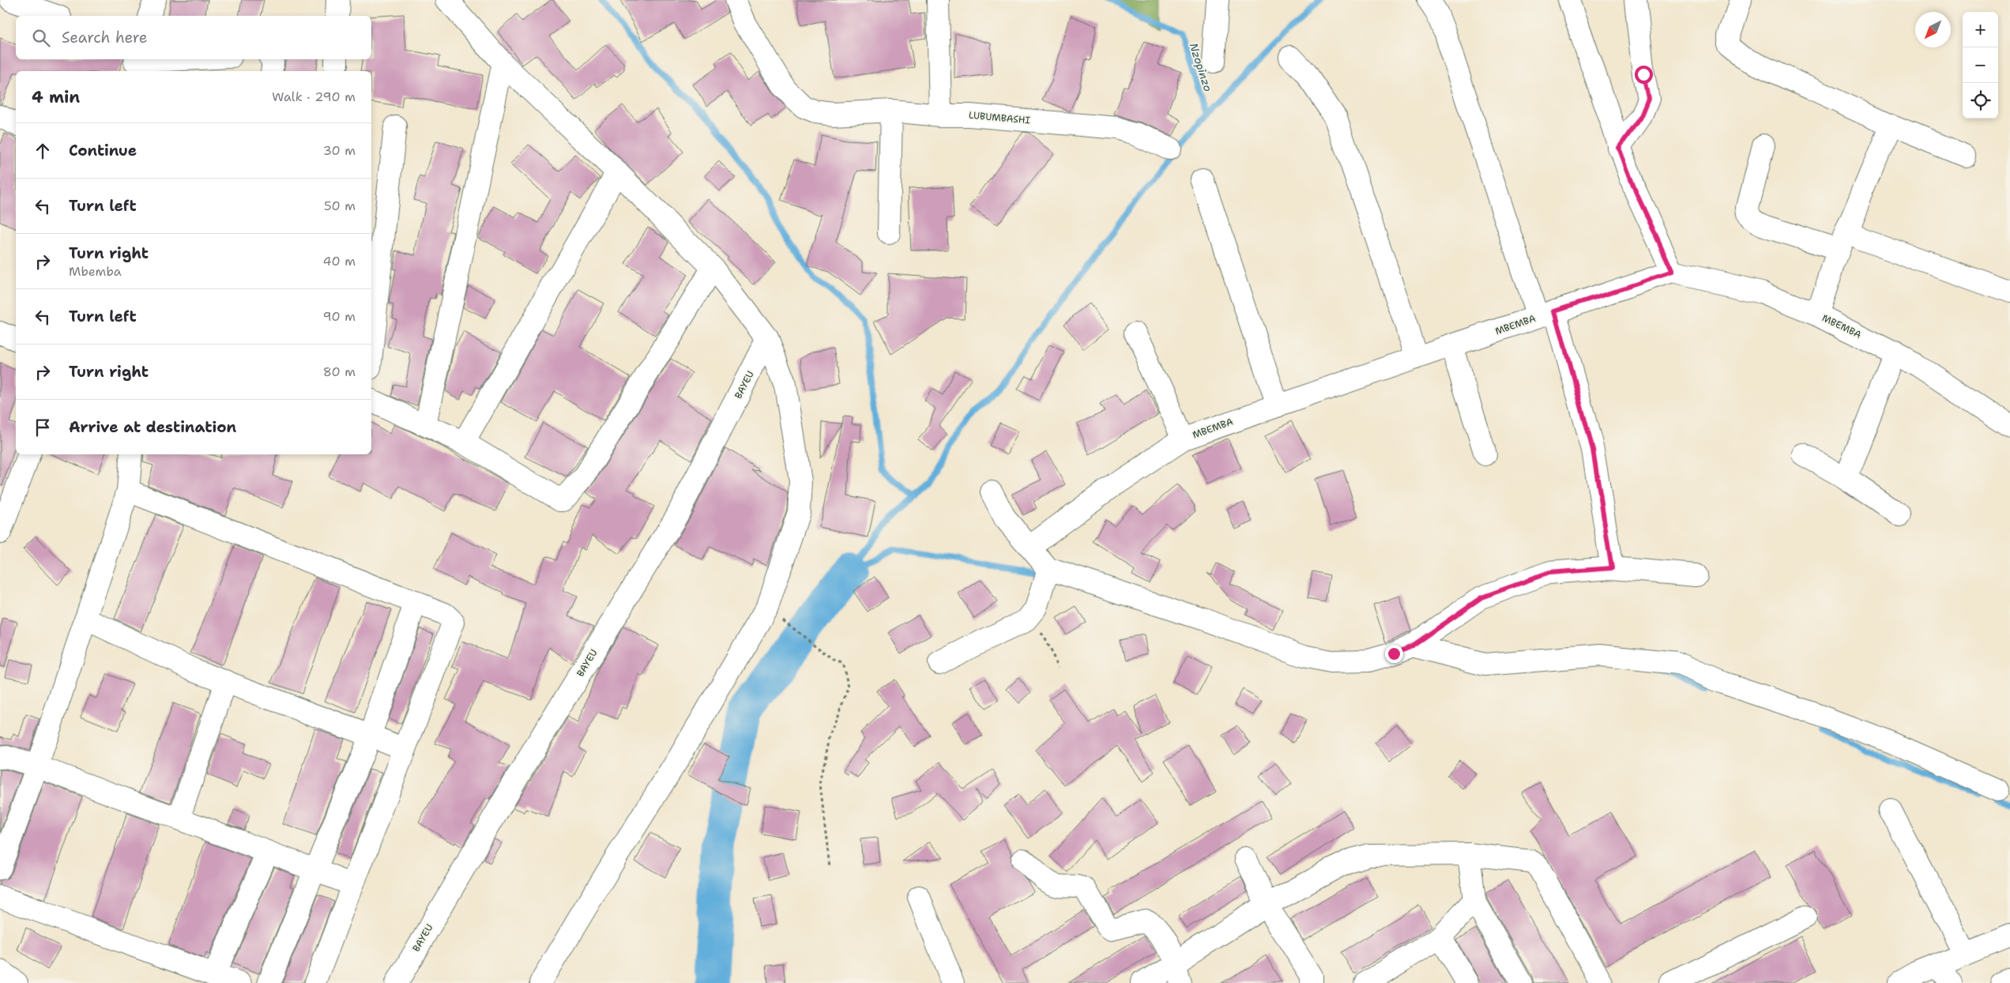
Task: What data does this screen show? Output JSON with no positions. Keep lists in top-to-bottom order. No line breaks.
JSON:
{"streets":{"street":["LUBUMBASHI","MBEMBA","BAYEU"]},"water":["Nzopinzo"],"north":"bottom left","page":{"map_buttons":["+","−"],"search":"Search here","heading":["4 min","Walk · 290 m"],"list":[["Continue","30 m"],["Turn left","50 m"],["Turn right","Mbemba","40 m"],["Turn left","90 m"],["Turn right","80 m"],"Arrive at destination"]}}
